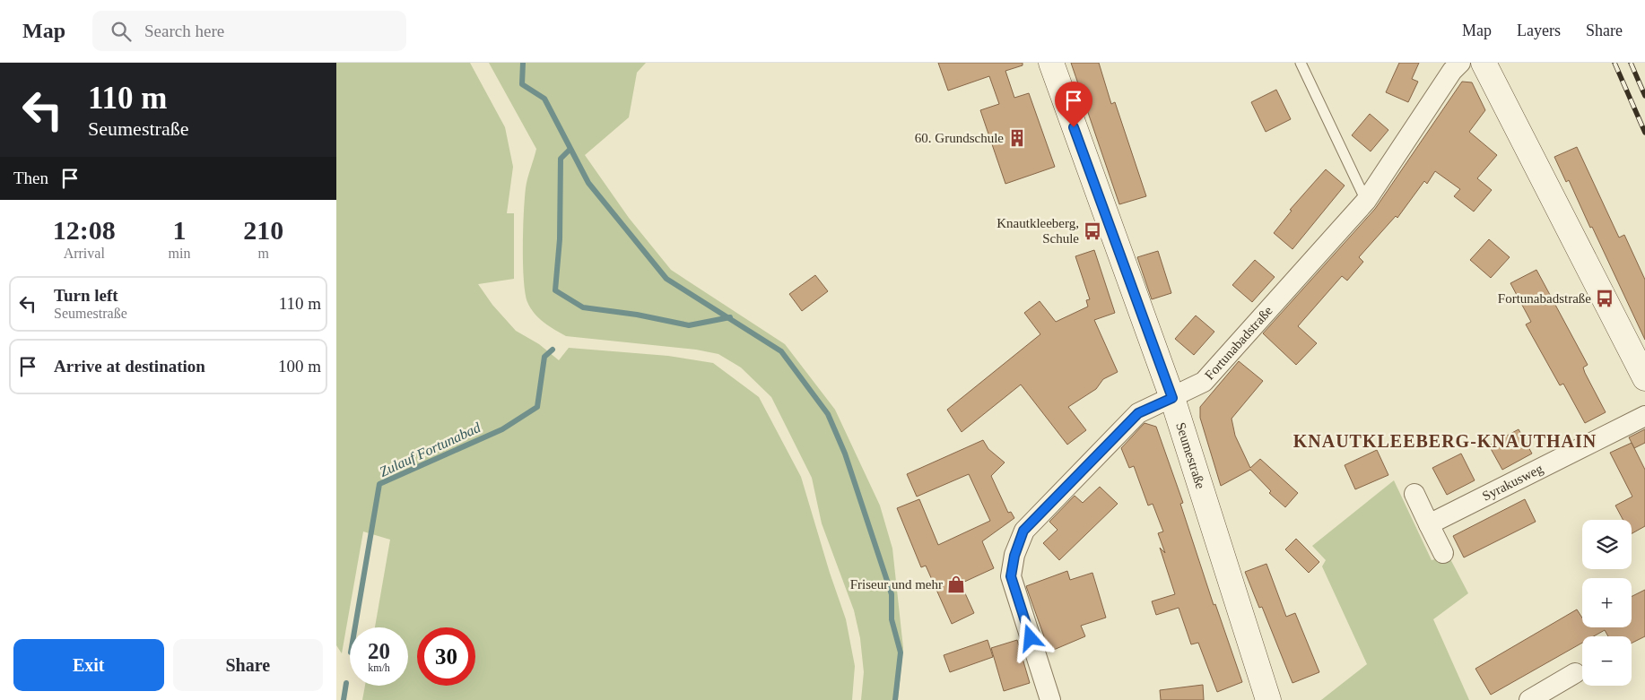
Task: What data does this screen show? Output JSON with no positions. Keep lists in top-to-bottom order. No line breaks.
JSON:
{"streets":{"street":["Fortunabadstraße","Seumestraße","Syrakusweg"]},"crossings":[["Fortunabadstraße","Seumestraße"]],"districts":["KNAUTKLEEBERG-KNAUTHAIN"],"water":["Zulauf Fortunabad"],"places":{"building":["60. Grundschule"],"bus stop":["Knautkleeberg, Schule","Fortunabadstraße"],"shop":["Friseur und mehr"]},"page":{"header":"Map","search":"Search here","nav":["Map","Layers","Share"],"turn":["110 m","Seumestraße"],"then":"Then","eta":["12:08","Arrival","1","min","210","m"],"list":[{"name":"Turn left","note":"Seumestraße","value":"110 m"},{"name":"Arrive at destination","value":"100 m"}],"map_buttons":["+","−"],"speed":"20 km/h","limit":"30","buttons":["Exit","Share"]}}
